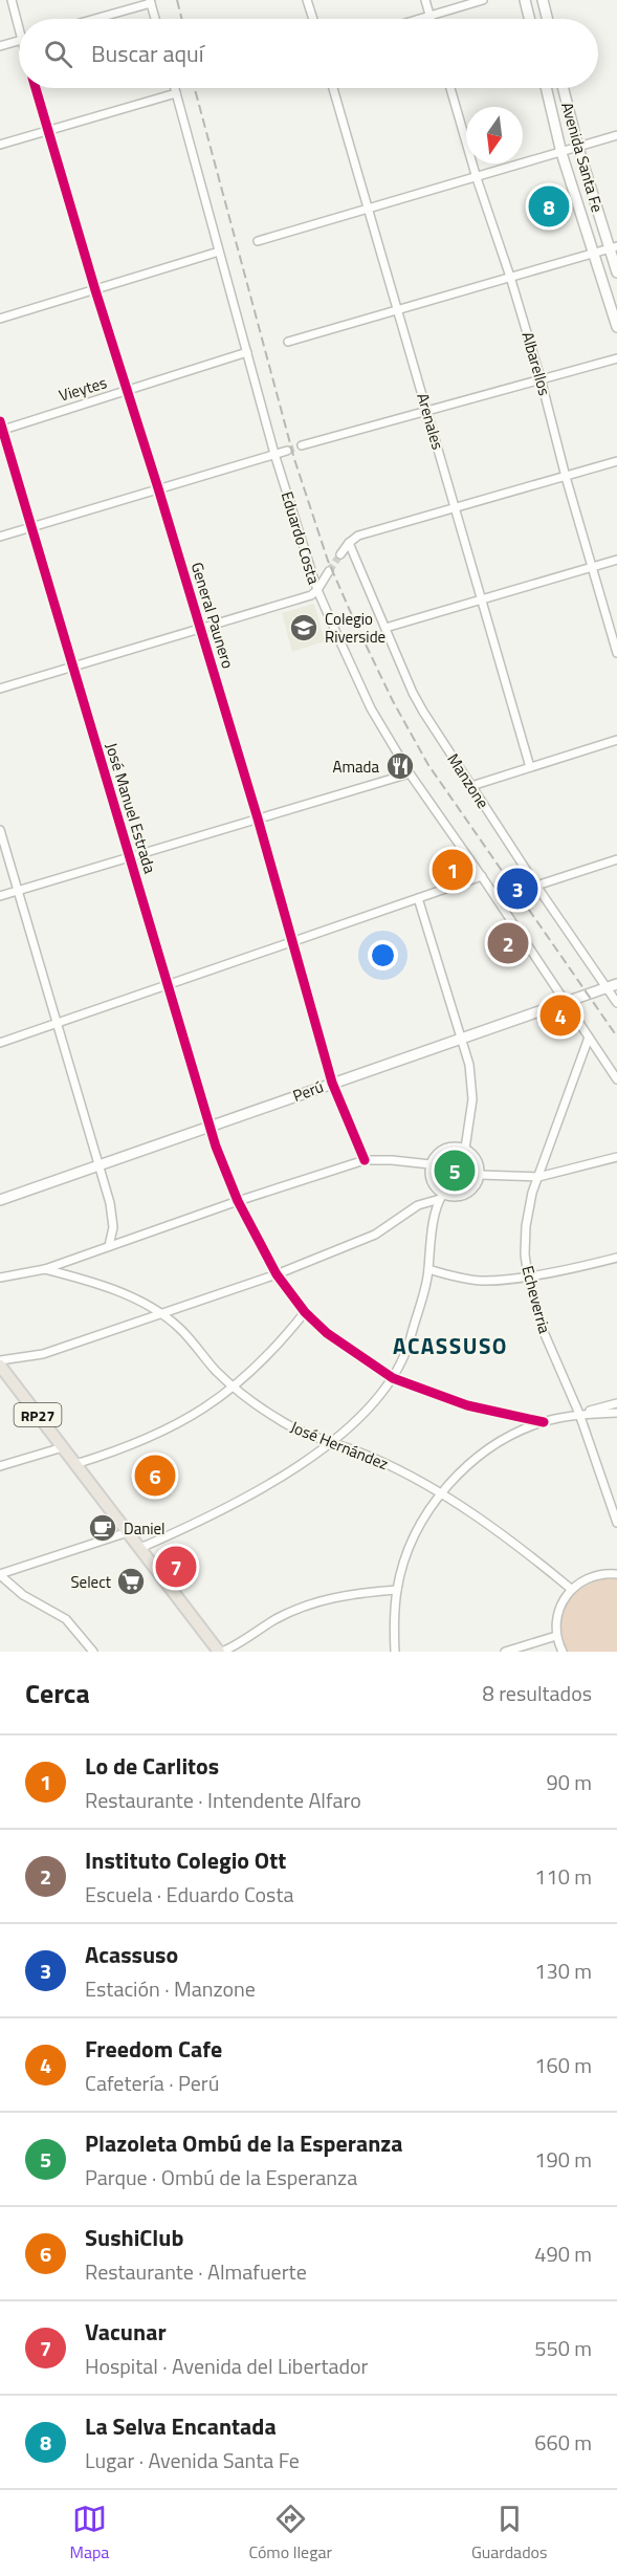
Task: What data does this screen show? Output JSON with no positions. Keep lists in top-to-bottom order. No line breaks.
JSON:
{"streets":{"main road":["RP27"],"street":["Avenida Santa Fe","Albarellos","Vieytes","Arenales","Eduardo Costa","General Paunero","Manzone","José Manuel Estrada","Perú","Echeverria","José Hernández"]},"crossings":[["Vieytes","Eduardo Costa"],["Vieytes","General Paunero"],["Vieytes","José Manuel Estrada"],["Eduardo Costa","Perú"],["Eduardo Costa","Echeverria"],["General Paunero","Perú"],["Manzone","Perú"],["José Manuel Estrada","Perú"]],"districts":["ACASSUSO"],"places":{"school or university":["Colegio Riverside"],"restaurant":["Amada"],"cafe":["Daniel"],"supermarket":["Select"]},"north":"bottom","page":{"search":"Buscar aquí","pins":["8","1","3","2","4","5","6","7"],"heading":["Cerca","8 resultados"],"list":[{"mark":"1","name":"Lo de Carlitos","note":"Restaurante · Intendente Alfaro","value":"90 m"},{"mark":"2","name":"Instituto Colegio Ott","note":"Escuela · Eduardo Costa","value":"110 m"},{"mark":"3","name":"Acassuso","note":"Estación · Manzone","value":"130 m"},{"mark":"4","name":"Freedom Cafe","note":"Cafetería · Perú","value":"160 m"},{"mark":"5","name":"Plazoleta Ombú de la Esperanza","note":"Parque · Ombú de la Esperanza","value":"190 m"},{"mark":"6","name":"SushiClub","note":"Restaurante · Almafuerte","value":"490 m"},{"mark":"7","name":"Vacunar","note":"Hospital · Avenida del Libertador","value":"550 m"},{"mark":"8","name":"La Selva Encantada","note":"Lugar · Avenida Santa Fe","value":"660 m"}],"nav":["Mapa","Cómo llegar","Guardados"]}}
